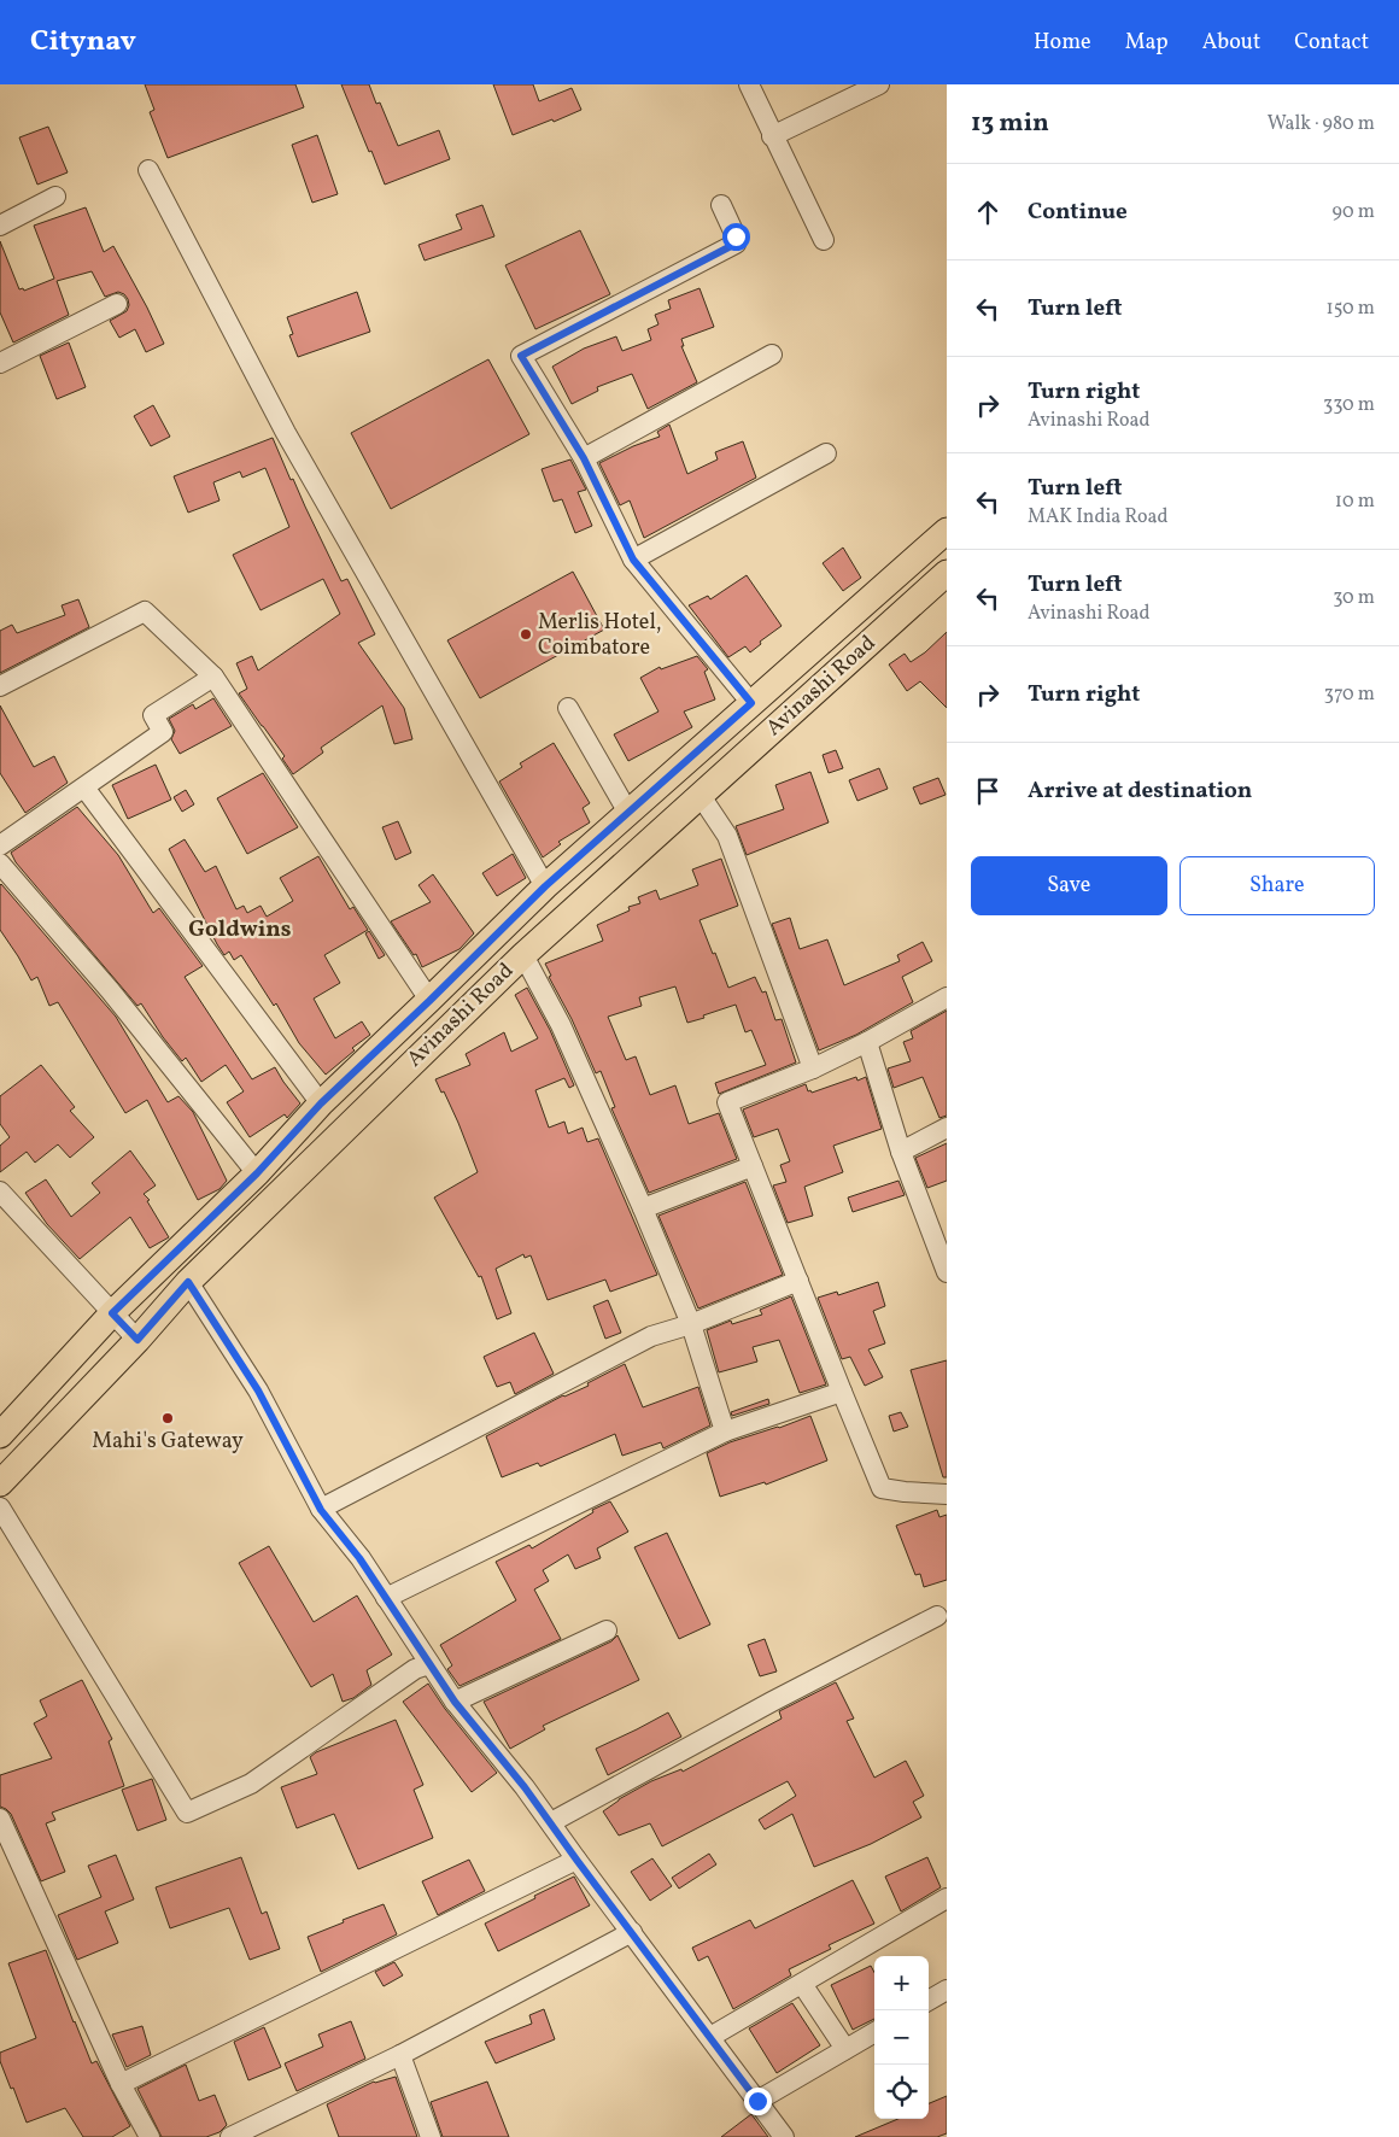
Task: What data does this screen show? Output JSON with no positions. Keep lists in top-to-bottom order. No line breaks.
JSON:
{"streets":{"main road":["Avinashi Road"]},"districts":["Goldwins"],"places":["Merlis Hotel, Coimbatore","Mahi's Gateway"],"page":{"header":"Citynav","nav":["Home","Map","About","Contact"],"heading":["13 min","Walk · 980 m"],"list":[["Continue","90 m"],["Turn left","150 m"],["Turn right","Avinashi Road","330 m"],["Turn left","MAK India Road","10 m"],["Turn left","Avinashi Road","30 m"],["Turn right","370 m"],"Arrive at destination"],"buttons":["Save","Share"],"map_buttons":["+","−"]}}
